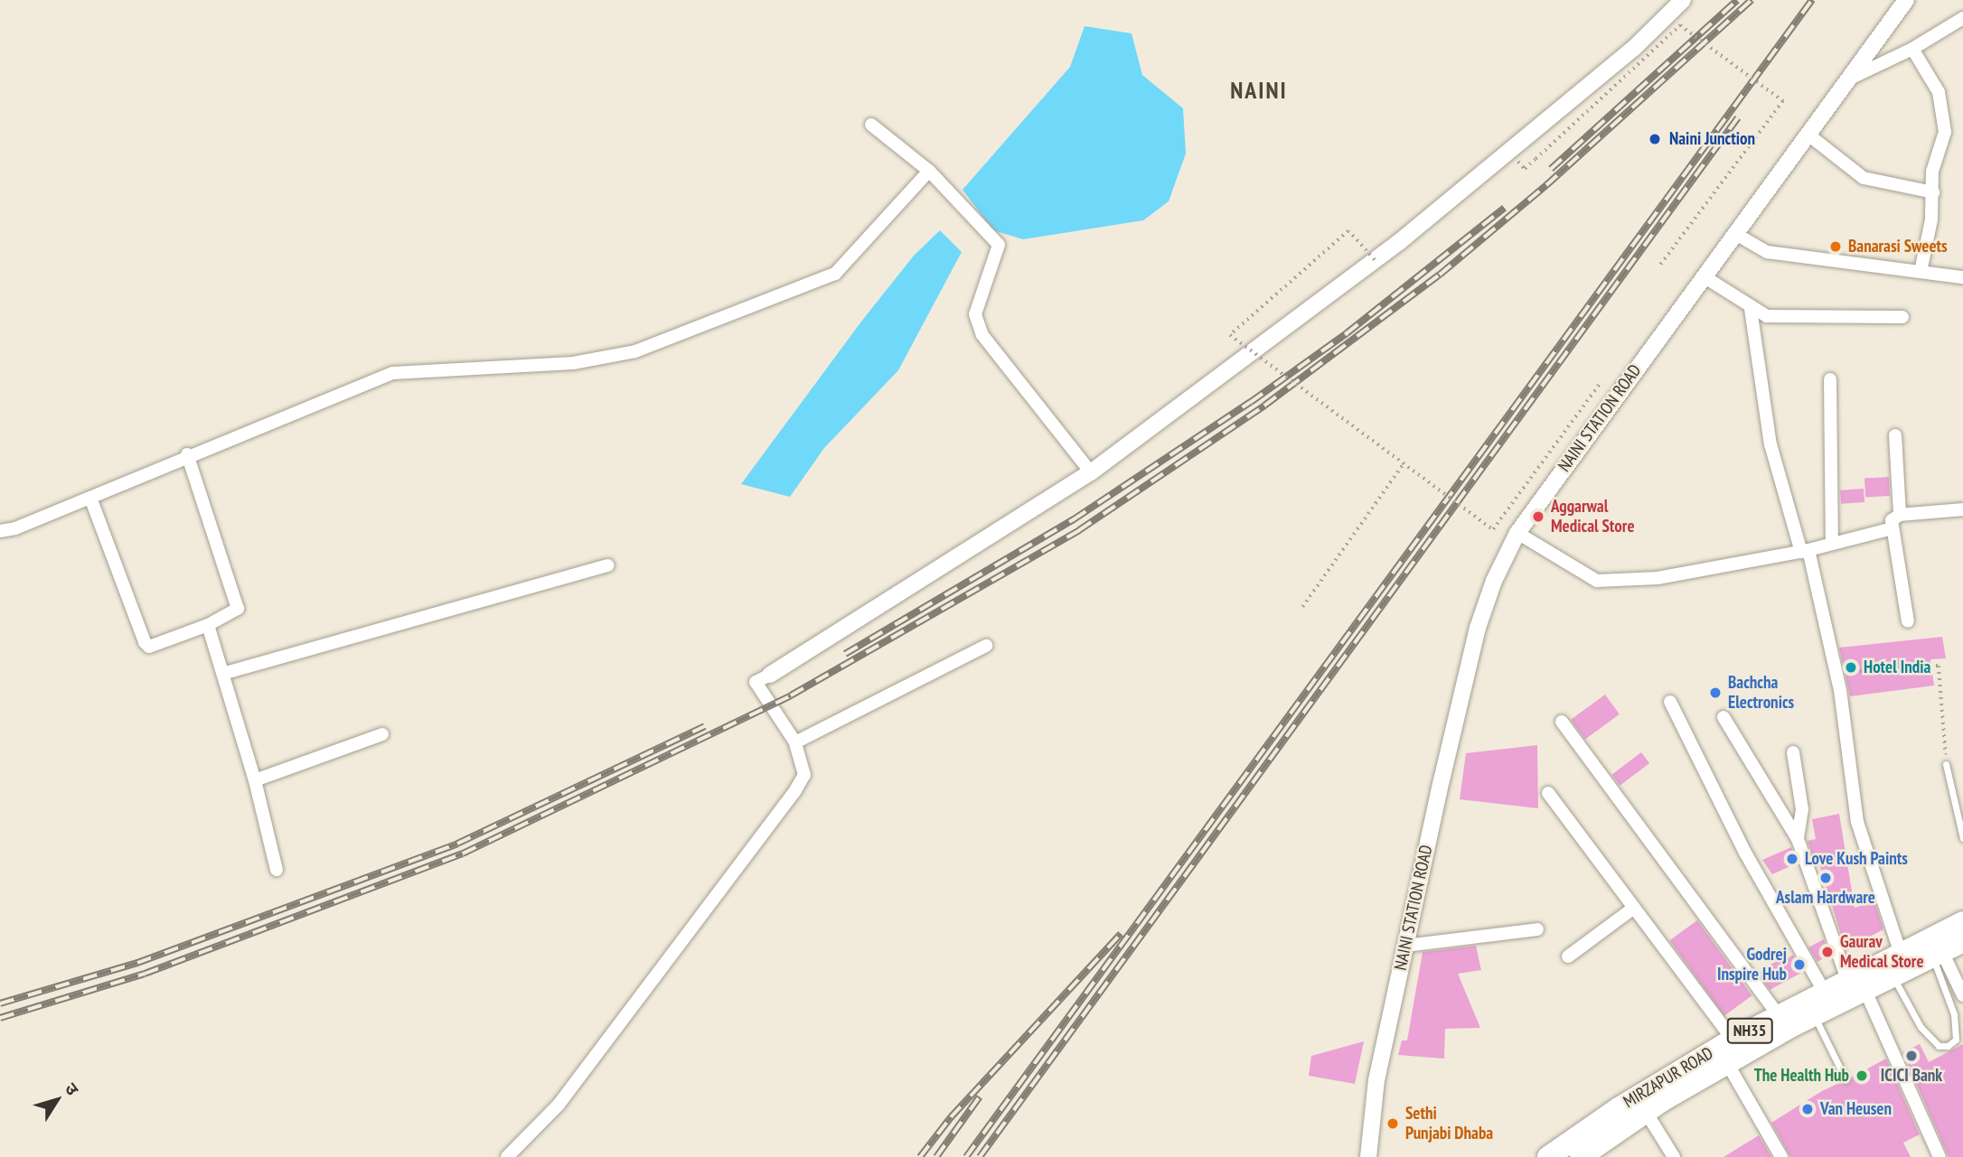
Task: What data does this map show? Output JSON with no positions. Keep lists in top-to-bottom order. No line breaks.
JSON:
{"streets":{"highway":["NH35","MIRZAPUR ROAD"],"street":["NAINI STATION ROAD"]},"districts":["NAINI"],"places":["Naini Junction","Banarasi Sweets","Aggarwal Medical Store","Hotel India","Bachcha Electronics","Love Kush Paints","Aslam Hardware","Gaurav Medical Store","Godrej Inspire Hub","ICICI Bank","The Health Hub","Van Heusen","Sethi Punjabi Dhaba"],"north":"top right"}
